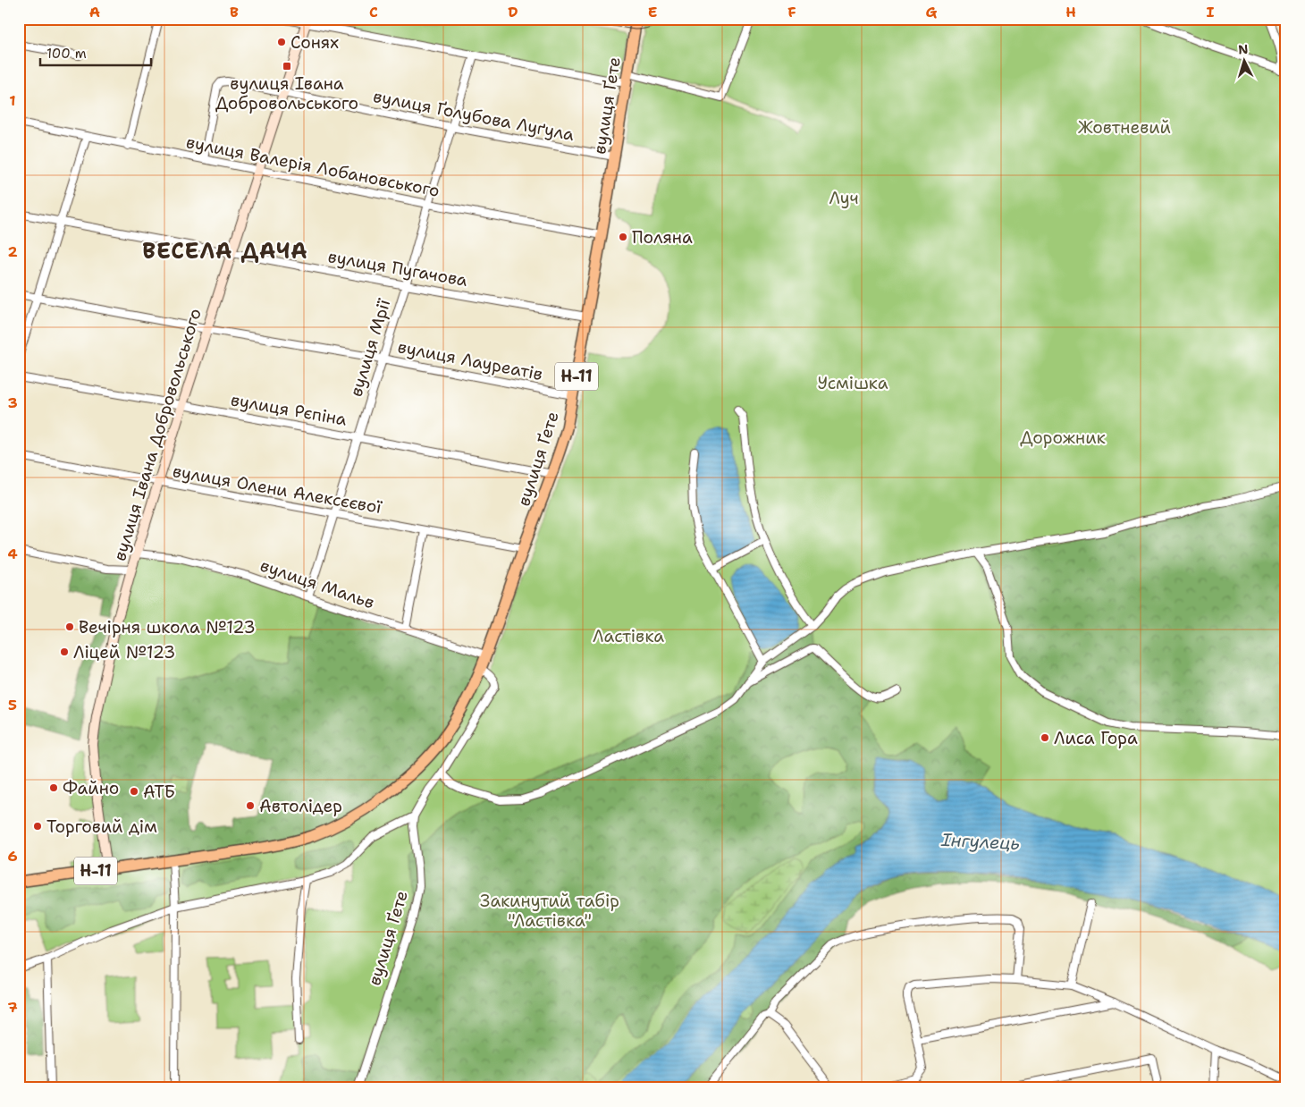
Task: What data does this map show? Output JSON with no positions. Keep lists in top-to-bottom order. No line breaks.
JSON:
{"streets":{"main road":["вулиця Ґете","Н-11"],"street":["вулиця Ґолубова Луґула","вулиця Валерія Лобановського","вулиця Пугачова","вулиця Мрії","вулиця Лауреатів","вулиця Рєпіна","вулиця Івана Добровольського","вулиця Олени Алексєєвої","вулиця Мальв"]},"crossings":[["вулиця Ґете","вулиця Ґолубова Луґула"],["вулиця Ґете","вулиця Валерія Лобановського"],["вулиця Ґете","вулиця Пугачова"],["вулиця Ґете","вулиця Лауреатів"],["вулиця Ґете","Н-11"],["вулиця Ґете","вулиця Рєпіна"],["вулиця Ґете","вулиця Олени Алексєєвої"],["вулиця Ґете","вулиця Мальв"],["вулиця Ґолубова Луґула","вулиця Валерія Лобановського"],["вулиця Ґолубова Луґула","вулиця Мрії"],["вулиця Ґолубова Луґула","вулиця Івана Добровольського"],["вулиця Валерія Лобановського","вулиця Мрії"],["вулиця Валерія Лобановського","вулиця Івана Добровольського"],["вулиця Пугачова","вулиця Мрії"],["вулиця Пугачова","вулиця Івана Добровольського"],["вулиця Мрії","вулиця Лауреатів"],["вулиця Мрії","вулиця Рєпіна"],["вулиця Мрії","вулиця Олени Алексєєвої"],["вулиця Мрії","вулиця Мальв"],["вулиця Лауреатів","вулиця Івана Добровольського"],["Н-11","вулиця Івана Добровольського"],["вулиця Рєпіна","вулиця Івана Добровольського"],["вулиця Івана Добровольського","вулиця Олени Алексєєвої"],["вулиця Івана Добровольського","вулиця Мальв"]],"districts":["ВЕСЕЛА ДАЧА"],"water":["Інгулець"],"parks":["Жовтневий","Луч","Усмішка","Дорожник","Ластівка","Закинутий табір \"Ластівка\""],"places":{"other":["Сонях","Поляна","Вечірня школа №123","Ліцей №123","Лиса Гора","Файно","АТБ","Автолідер","Торговий дім"],"transit":["вулиця Івана Добровольського"]},"scale_bar":"100 m","north":"top","grid":{"columns":["A","B","C","D","E","F","G","H","I"],"rows":["1","2","3","4","5","6","7"]}}
